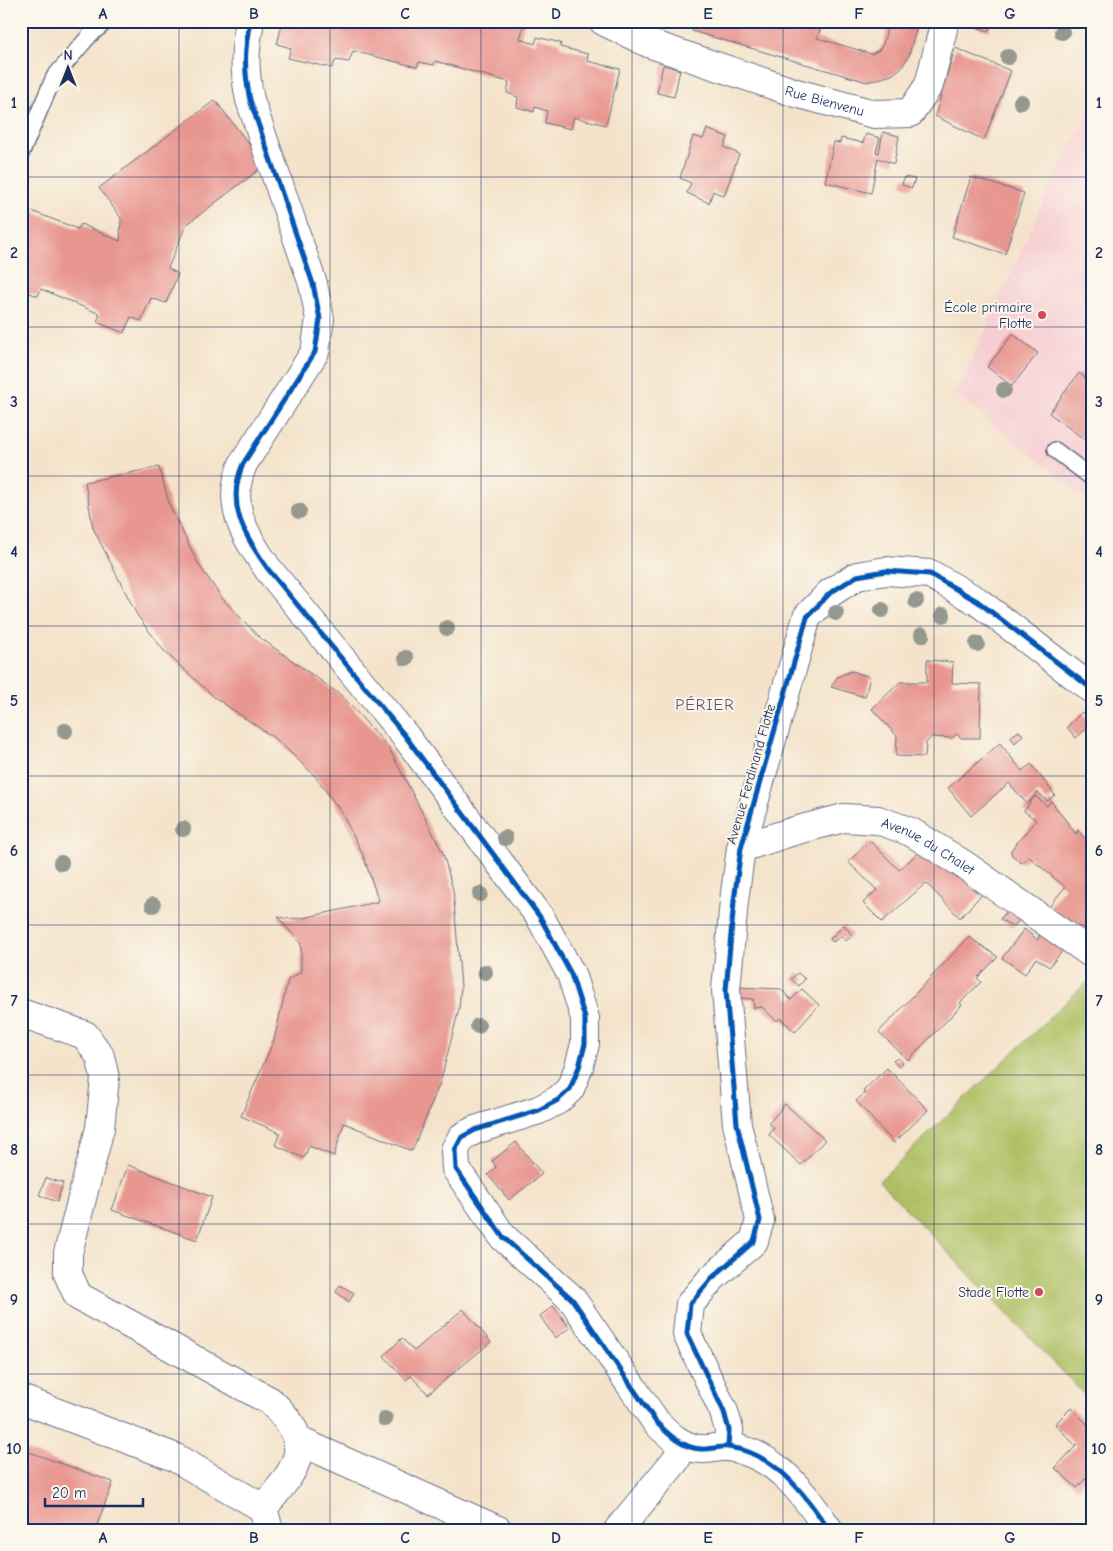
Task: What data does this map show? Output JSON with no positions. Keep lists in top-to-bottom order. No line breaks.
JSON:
{"streets":{"street":["Rue Bienvenu","Avenue Ferdinand Flotte","Avenue du Chalet"]},"crossings":[["Avenue Ferdinand Flotte","Avenue du Chalet"]],"districts":["PÉRIER"],"places":["École primaire Flotte","Stade Flotte"],"scale_bar":"20 m","north":"top","grid":{"columns":["A","B","C","D","E","F","G"],"rows":["1","2","3","4","5","6","7","8","9","10"]}}
